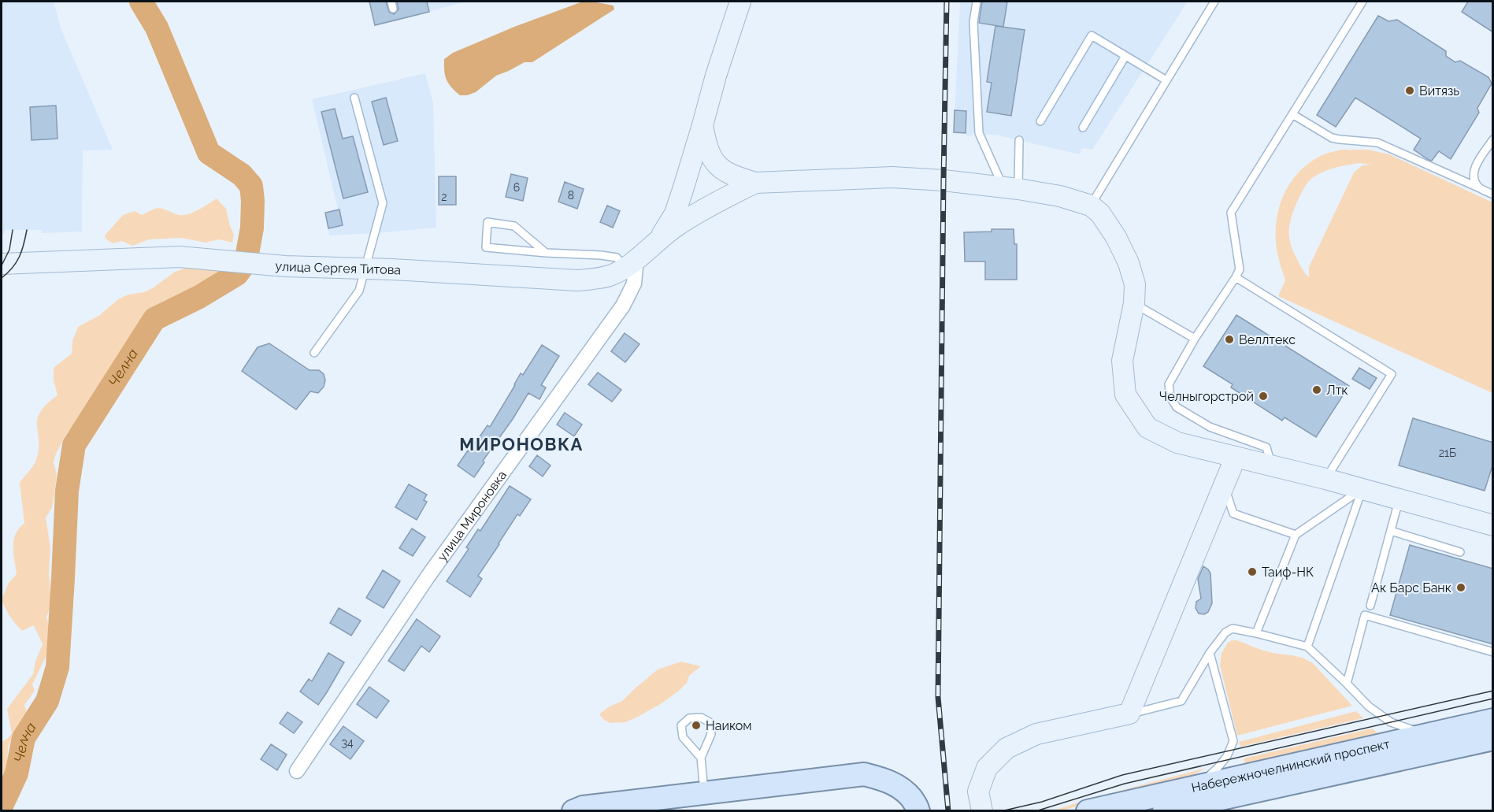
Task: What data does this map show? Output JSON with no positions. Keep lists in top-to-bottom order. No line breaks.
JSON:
{"streets":{"main road":["Набережночелнинский проспект"],"street":["улица Сергея Титова","улица Мироновка"]},"crossings":[["улица Сергея Титова","улица Мироновка"]],"districts":["МИРОНОВКА"],"water":["Челна"],"places":["Витязь","Веллтекс","Лтк","Челныгорстрой","Таиф-НК","Ак Барс Банк","Наиком"],"house_numbers":["6","8","2","21Б","34"]}
